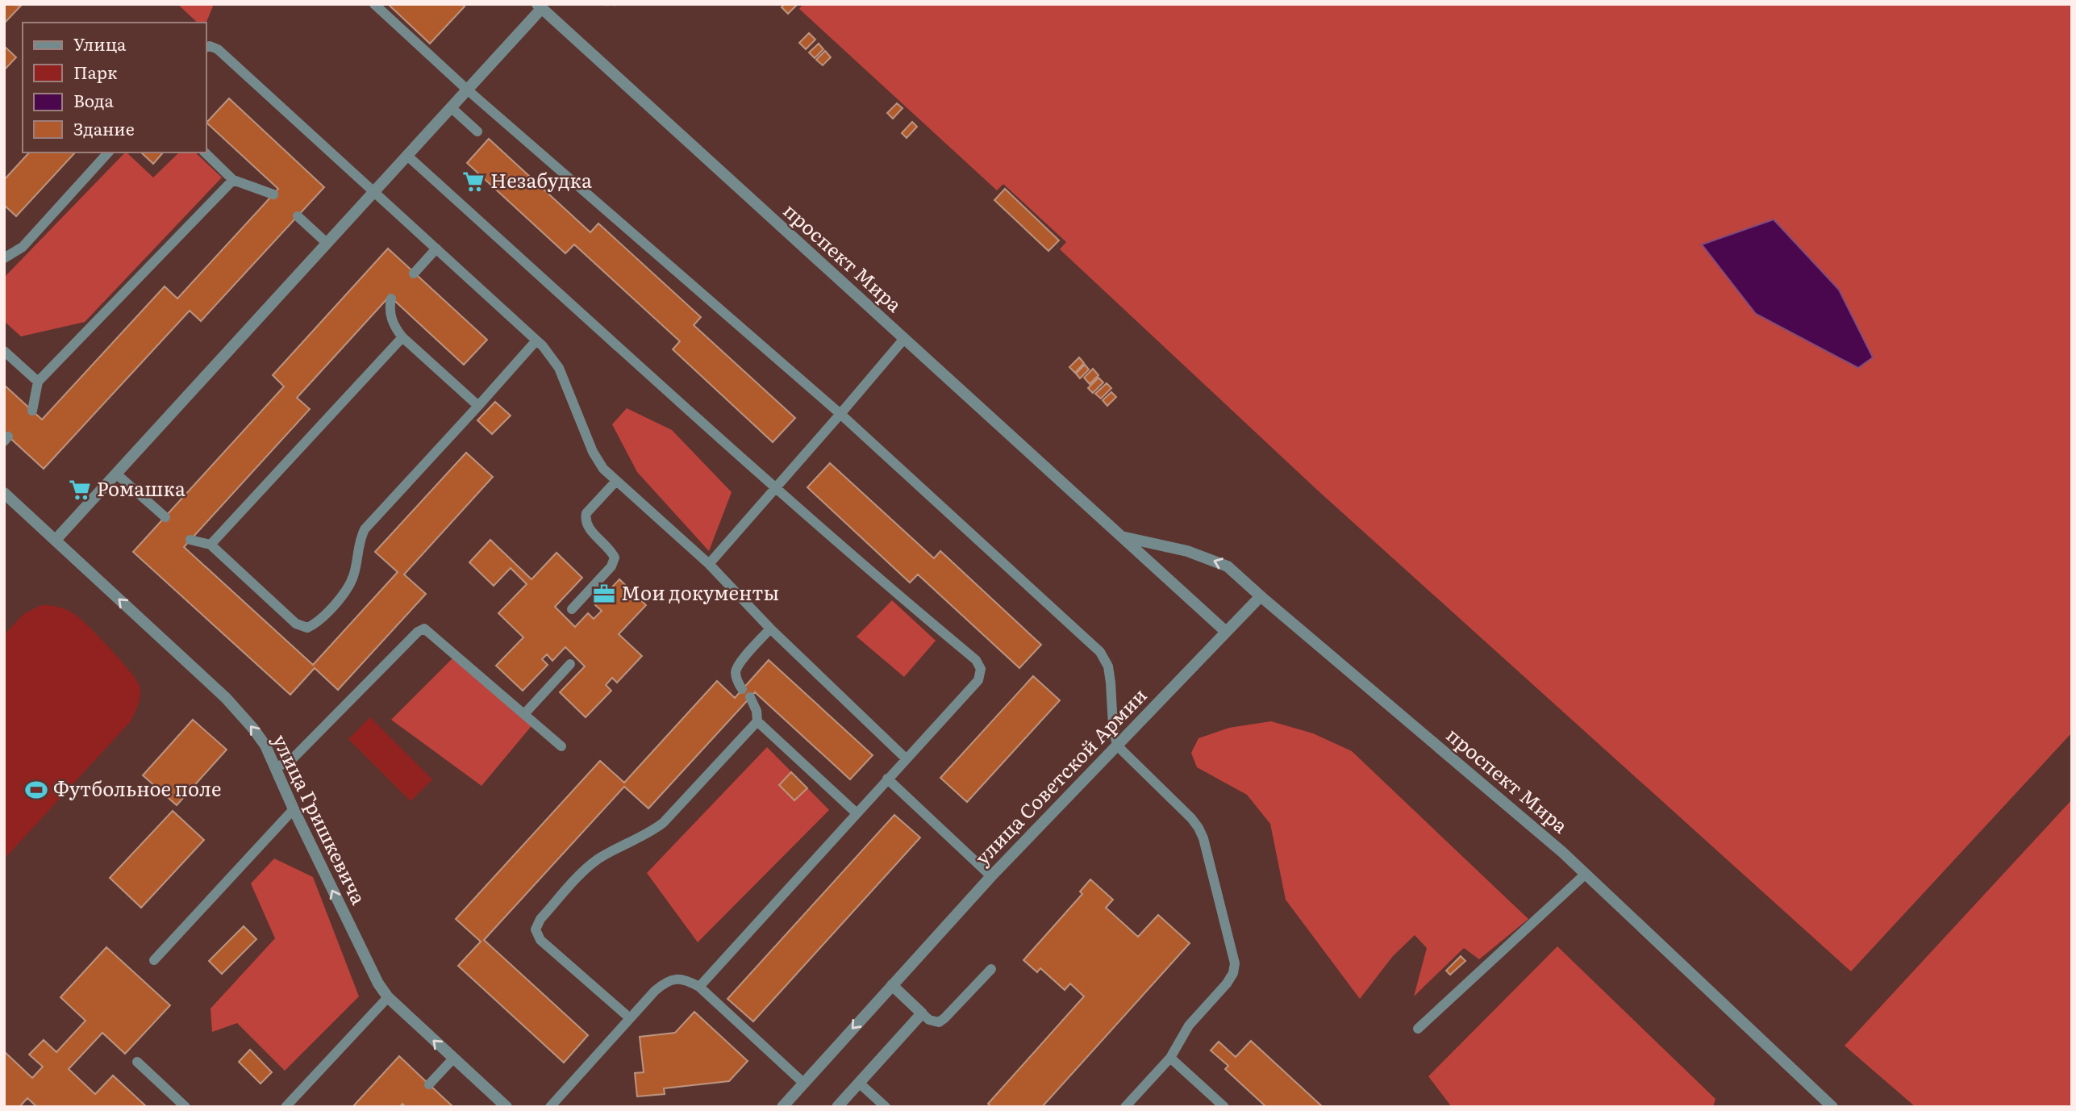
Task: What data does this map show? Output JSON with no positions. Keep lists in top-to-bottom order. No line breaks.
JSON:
{"streets":{"street":["проспект Мира","улица Советской Армии","улица Гришкевича"]},"crossings":[["проспект Мира","улица Советской Армии"]],"one_way":["улица Гришкевича"],"places":{"supermarket":["Незабудка","Ромашка"],"office":["Мои документы"],"sports":["Футбольное поле"]},"legend":["Улица","Парк","Вода","Здание"]}
